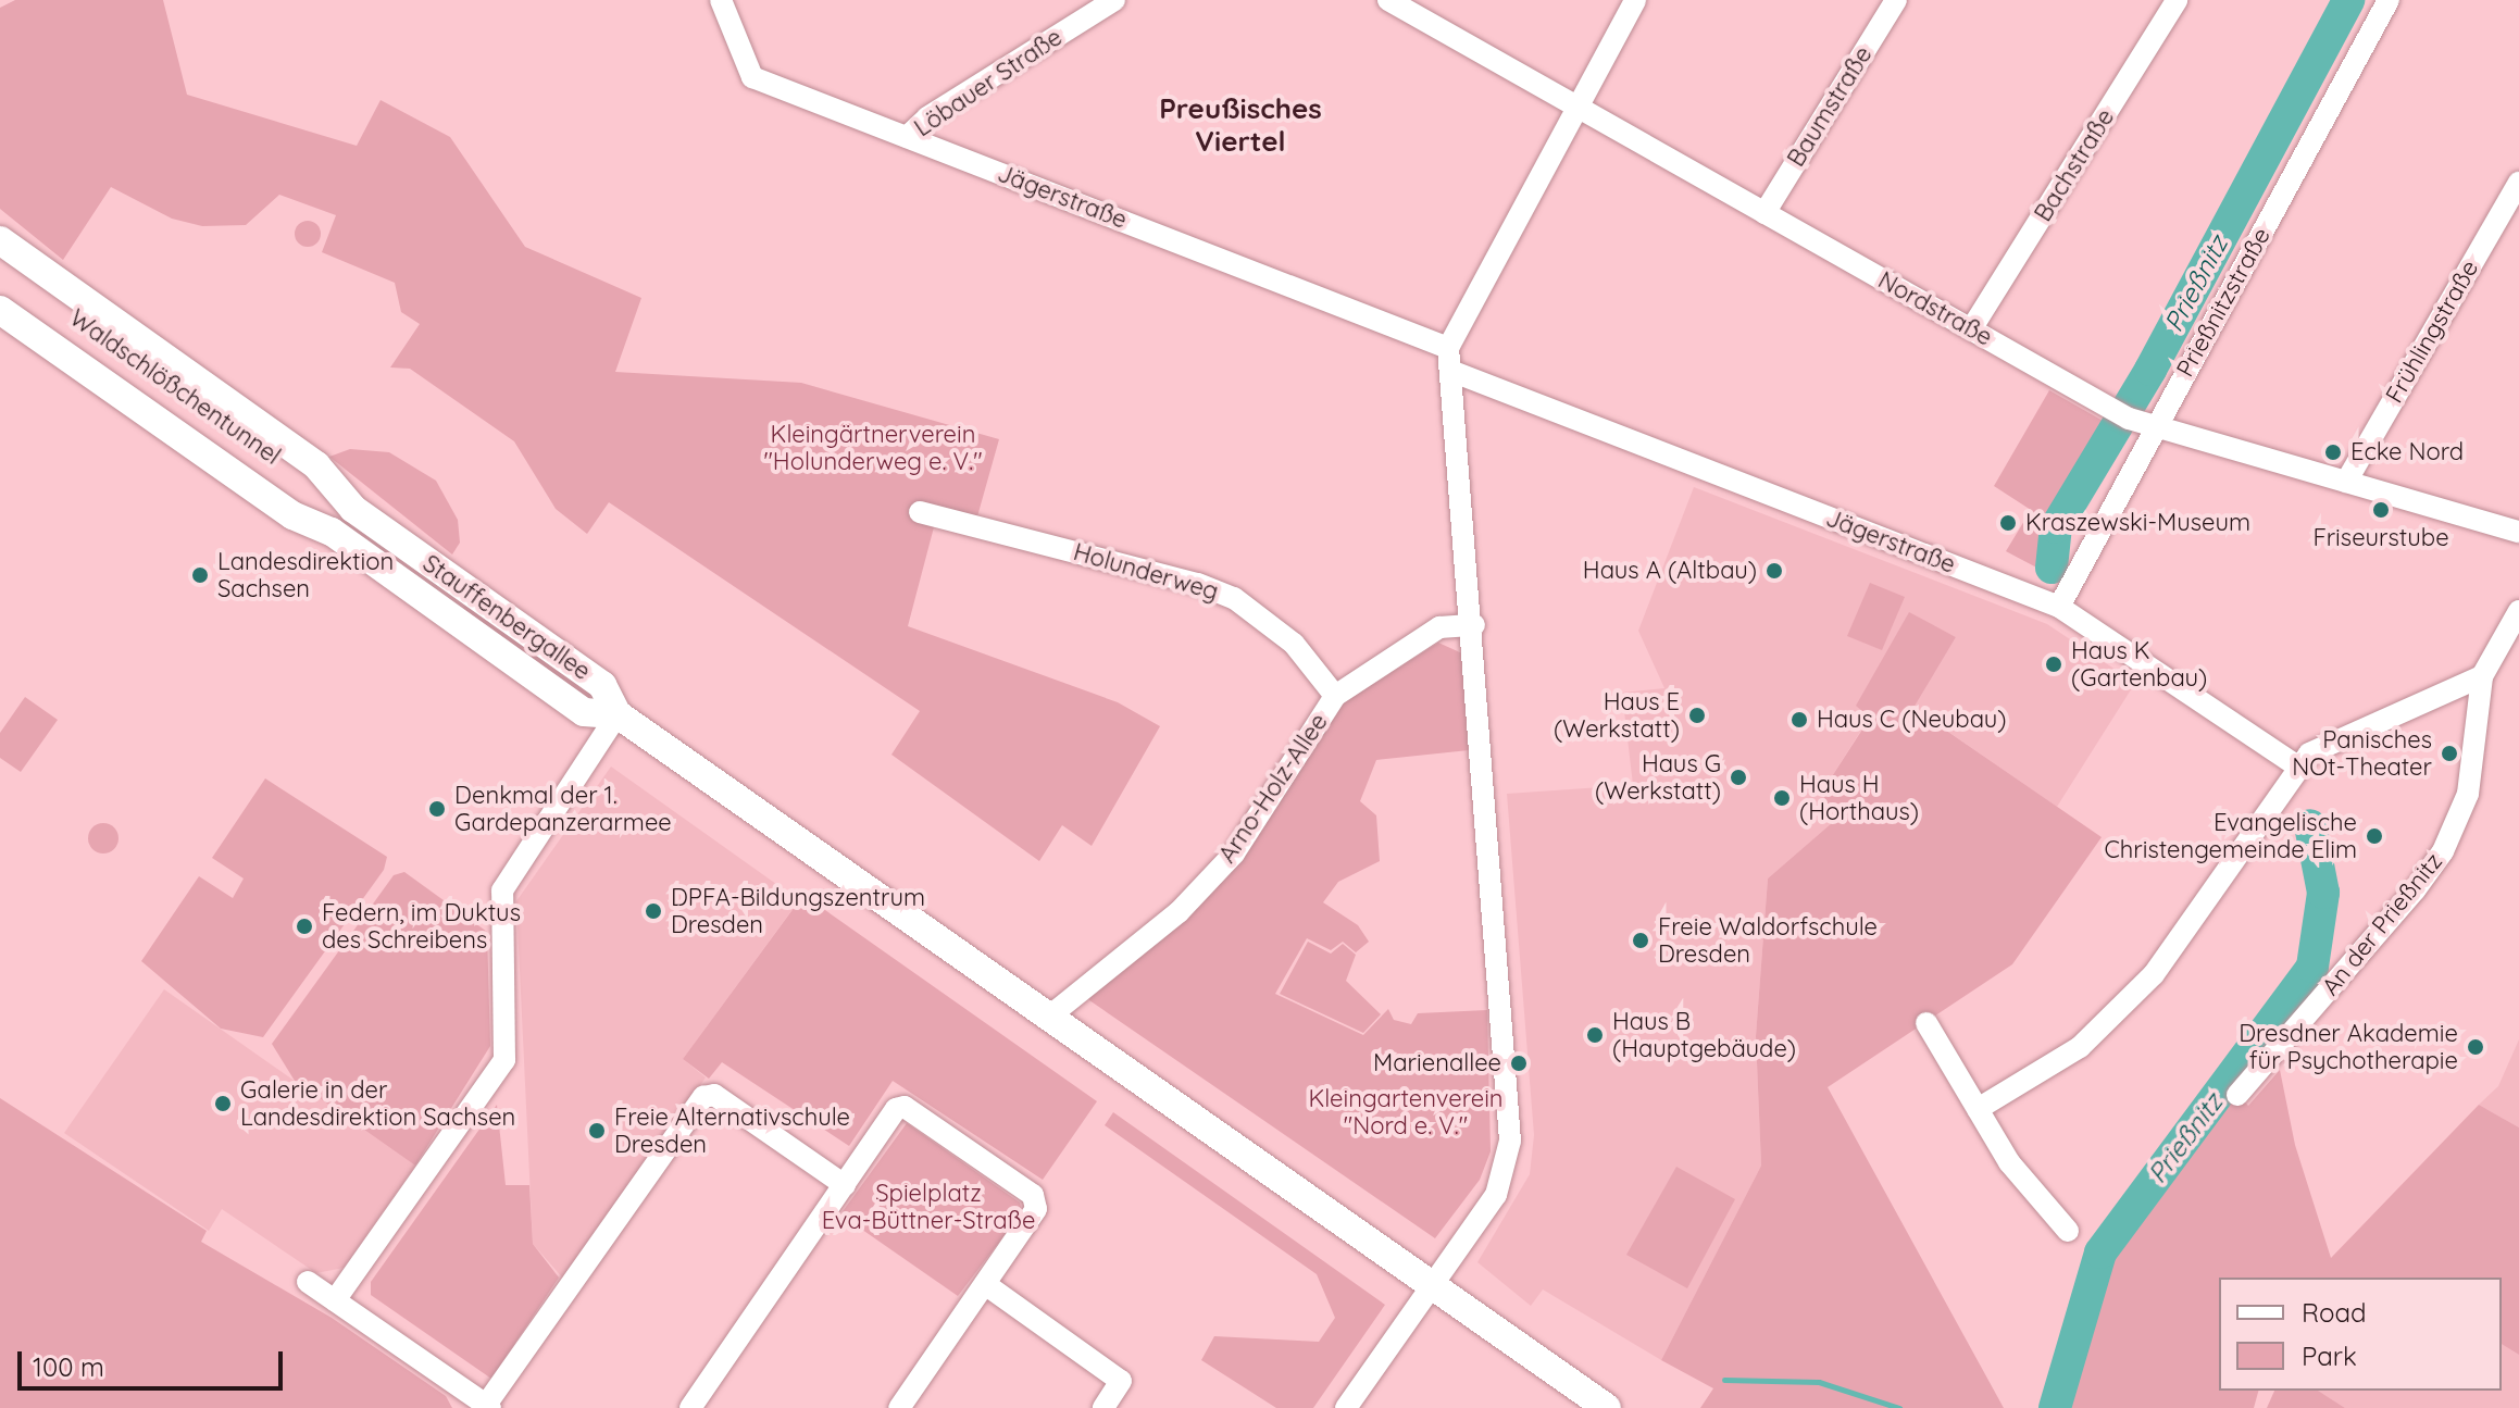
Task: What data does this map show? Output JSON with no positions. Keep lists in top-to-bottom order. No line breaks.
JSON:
{"streets":{"main road":["Waldschlößchentunnel","Stauffenbergallee"],"street":["Löbauer Straße","Baumstraße","Bachstraße","Jägerstraße","Prießnitzstraße","Nordstraße","Frühlingstraße","Holunderweg","Arno-Holz-Allee","An der Prießnitz"]},"crossings":[["Löbauer Straße","Jägerstraße"],["Baumstraße","Nordstraße"],["Bachstraße","Nordstraße"],["Jägerstraße","Prießnitzstraße"],["Prießnitzstraße","Nordstraße"],["Nordstraße","Frühlingstraße"],["Waldschlößchentunnel","Stauffenbergallee"],["Holunderweg","Arno-Holz-Allee"]],"districts":["Preußisches Viertel"],"water":["Prießnitz"],"parks":["Kleingärtnerverein \"Holunderweg e. V.\"","Kleingartenverein \"Nord e. V.\"","Spielplatz Eva-Büttner-Straße"],"places":["Ecke Nord","Friseurstube","Kraszewski-Museum","Haus A (Altbau)","Landesdirektion Sachsen","Haus K (Gartenbau)","Haus E (Werkstatt)","Haus C (Neubau)","Panisches NOt-Theater","Haus G (Werkstatt)","Haus H (Horthaus)","Denkmal der 1. Gardepanzerarmee","Evangelische Christengemeinde Elim","DPFA-Bildungszentrum Dresden","Federn, im Duktus des Schreibens","Freie Waldorfschule Dresden","Haus B (Hauptgebäude)","Dresdner Akademie für Psychotherapie","Marienallee","Galerie in der Landesdirektion Sachsen","Freie Alternativschule Dresden"],"legend":["Road","Park"],"scale_bar":"100 m"}
